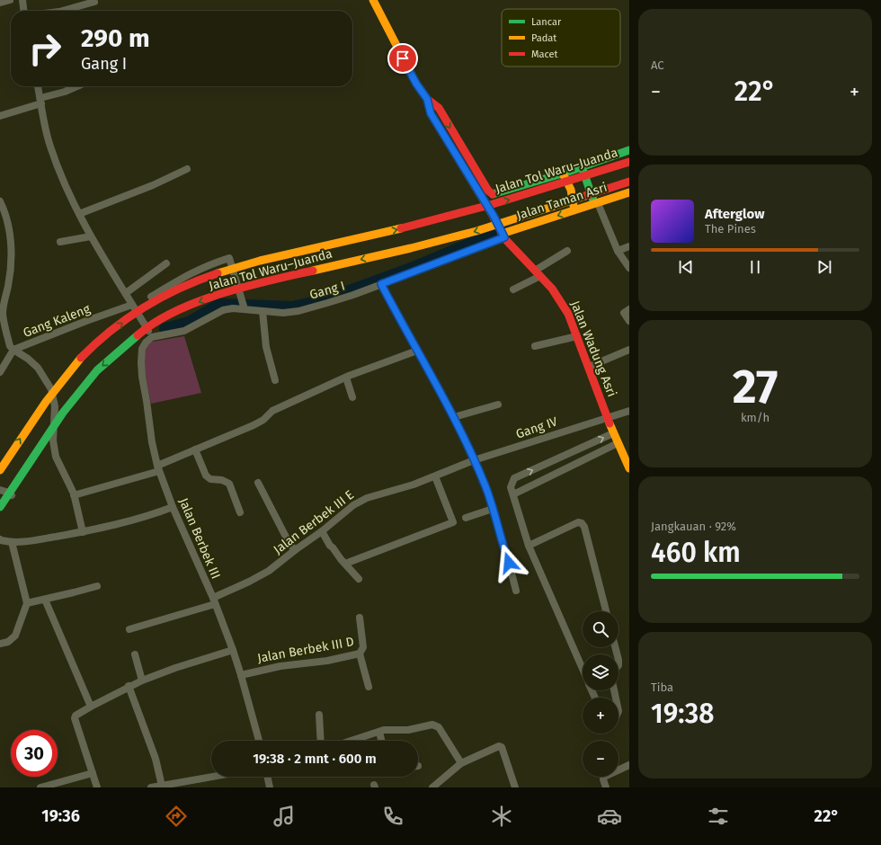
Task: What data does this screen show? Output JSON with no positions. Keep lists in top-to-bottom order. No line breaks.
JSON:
{"streets":{"main road":["Jalan Tol Waru–Juanda","Jalan Taman Asri","Jalan Wadung Asri"],"street":["Gang I","Gang Kaleng","Gang IV","Jalan Berbek III E","Jalan Berbek III","Jalan Berbek III D"]},"crossings":[["Jalan Taman Asri","Gang I"],["Jalan Taman Asri","Jalan Wadung Asri"],["Gang I","Gang Kaleng"],["Gang I","Jalan Wadung Asri"],["Gang I","Jalan Berbek III"],["Jalan Wadung Asri","Gang IV"],["Gang IV","Jalan Berbek III E"],["Jalan Berbek III E","Jalan Berbek III"],["Jalan Berbek III","Jalan Berbek III D"]],"legend":["Lancar","Padat","Macet"],"page":{"tile":["AC",["27","km/h"],["Jangkauan · 92%","460 km"],["Tiba","19:38"]],"turn":["290 m","Gang I"],"heat":["−","22°","+"],"song":["Afterglow","The Pines"],"map_buttons":["+","−"],"limit":"30","trip":"19:38 · 2 mnt · 600 m","tabs":["19:36","22°"]}}
